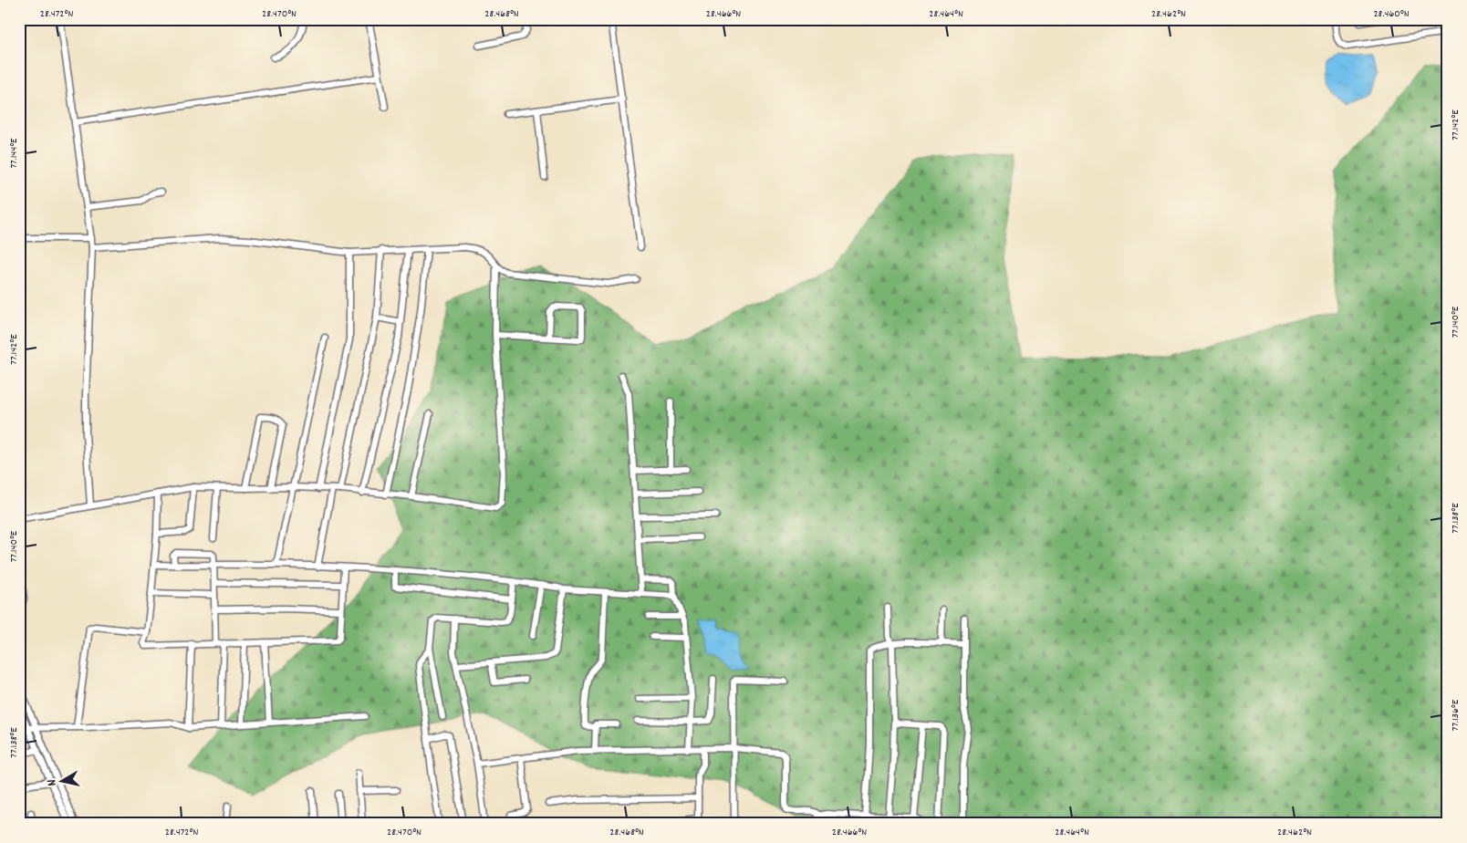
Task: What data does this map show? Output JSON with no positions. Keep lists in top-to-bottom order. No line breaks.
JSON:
{"north":"left","coordinates":["28.472°N","28.470°N","28.468°N","28.466°N","28.464°N","28.462°N","28.460°N","77.142°E","77.144°E","77.140°E","77.138°E","77.136°E"]}
